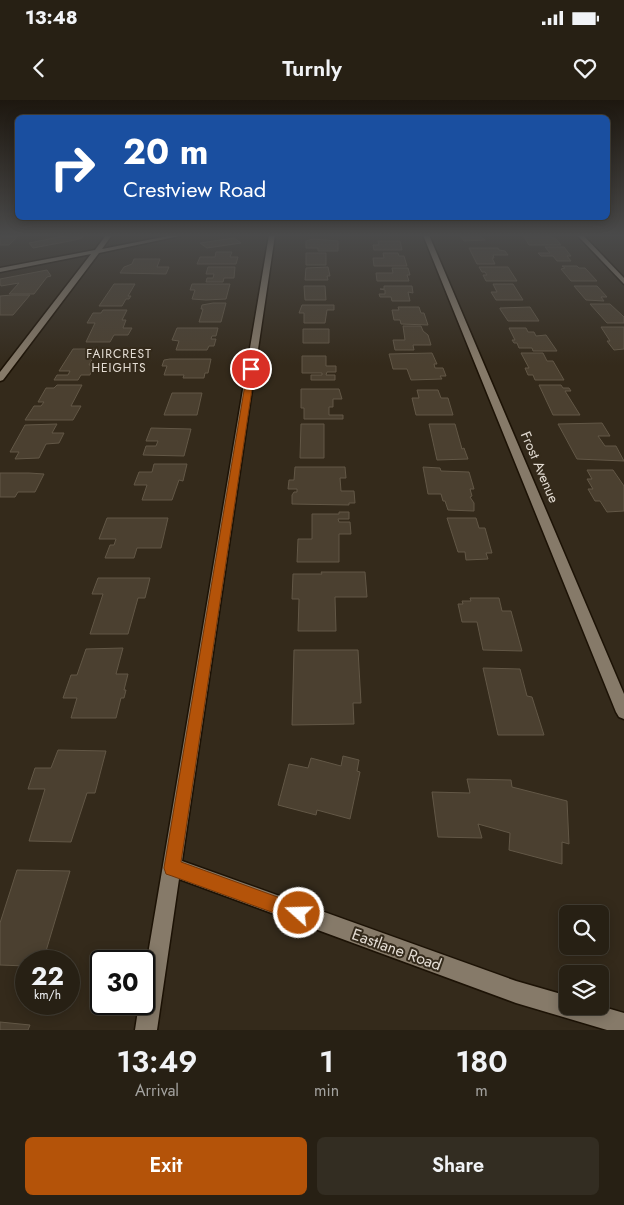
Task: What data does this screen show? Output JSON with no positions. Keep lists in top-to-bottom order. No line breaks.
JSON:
{"streets":{"street":["Frost Avenue","Eastlane Road"]},"districts":["FAIRCREST HEIGHTS"],"page":{"status":"13:48","header":"Turnly","turn":["20 m","Crestview Road"],"speed":"22 km/h","limit":"30","eta":["13:49","Arrival","1","min","180","m"],"buttons":["Exit","Share"]}}
